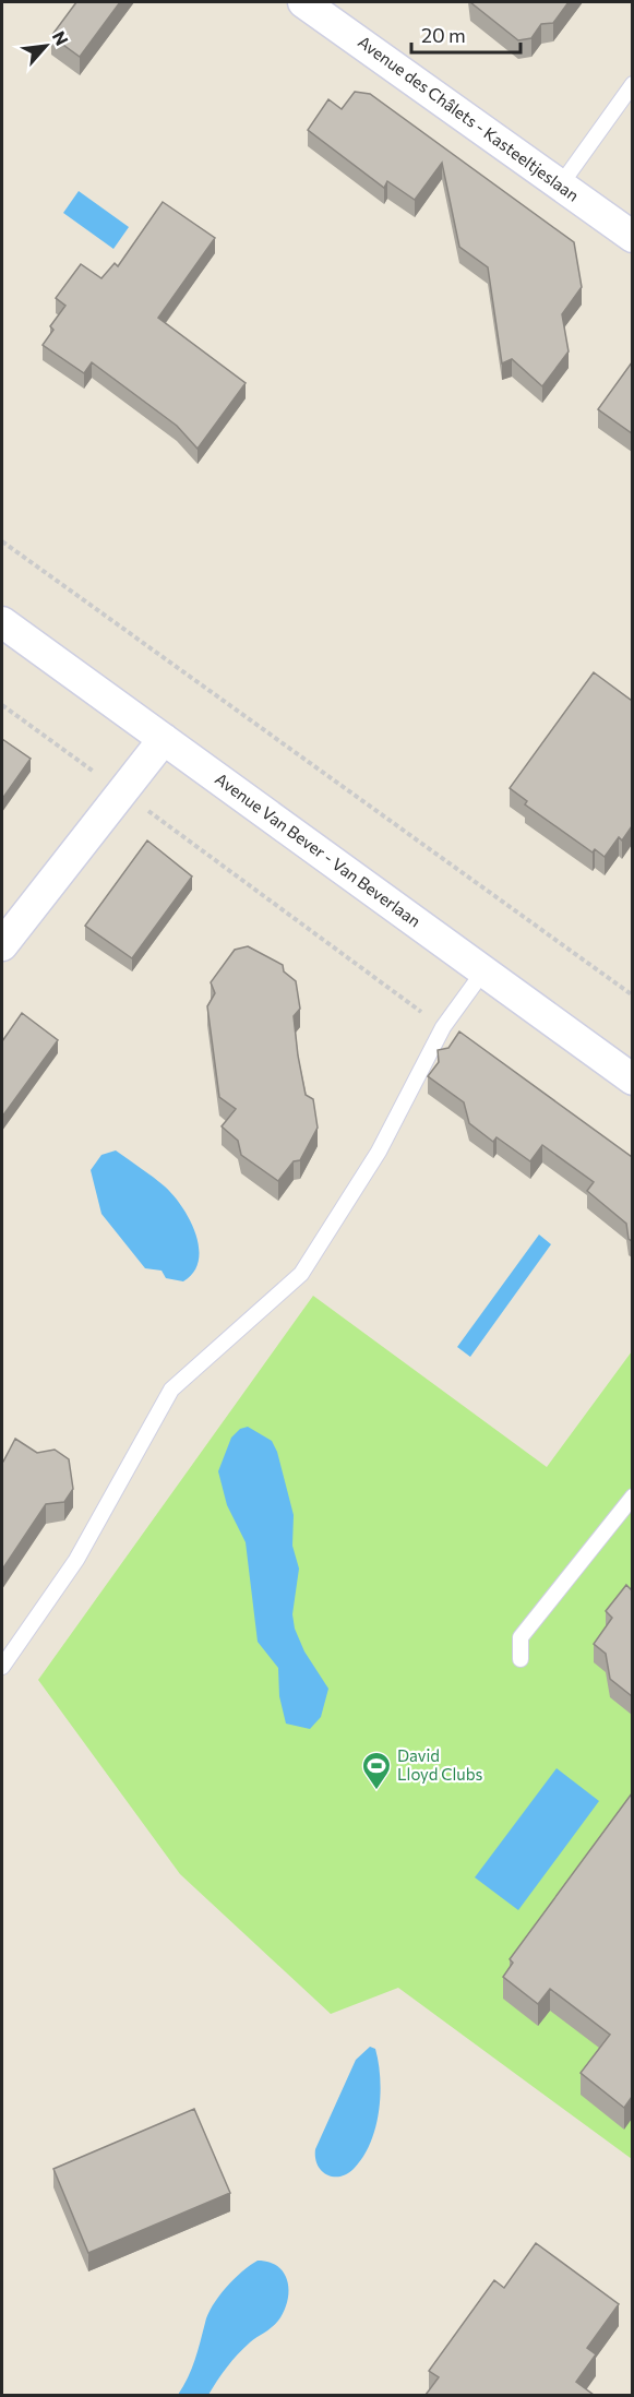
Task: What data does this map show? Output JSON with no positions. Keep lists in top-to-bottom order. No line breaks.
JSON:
{"streets":{"street":["Avenue des Châlets - Kasteeltjeslaan","Avenue Van Bever - Van Beverlaan"]},"places":{"sports":["David Lloyd Clubs"]},"scale_bar":"20 m","north":"top right"}
